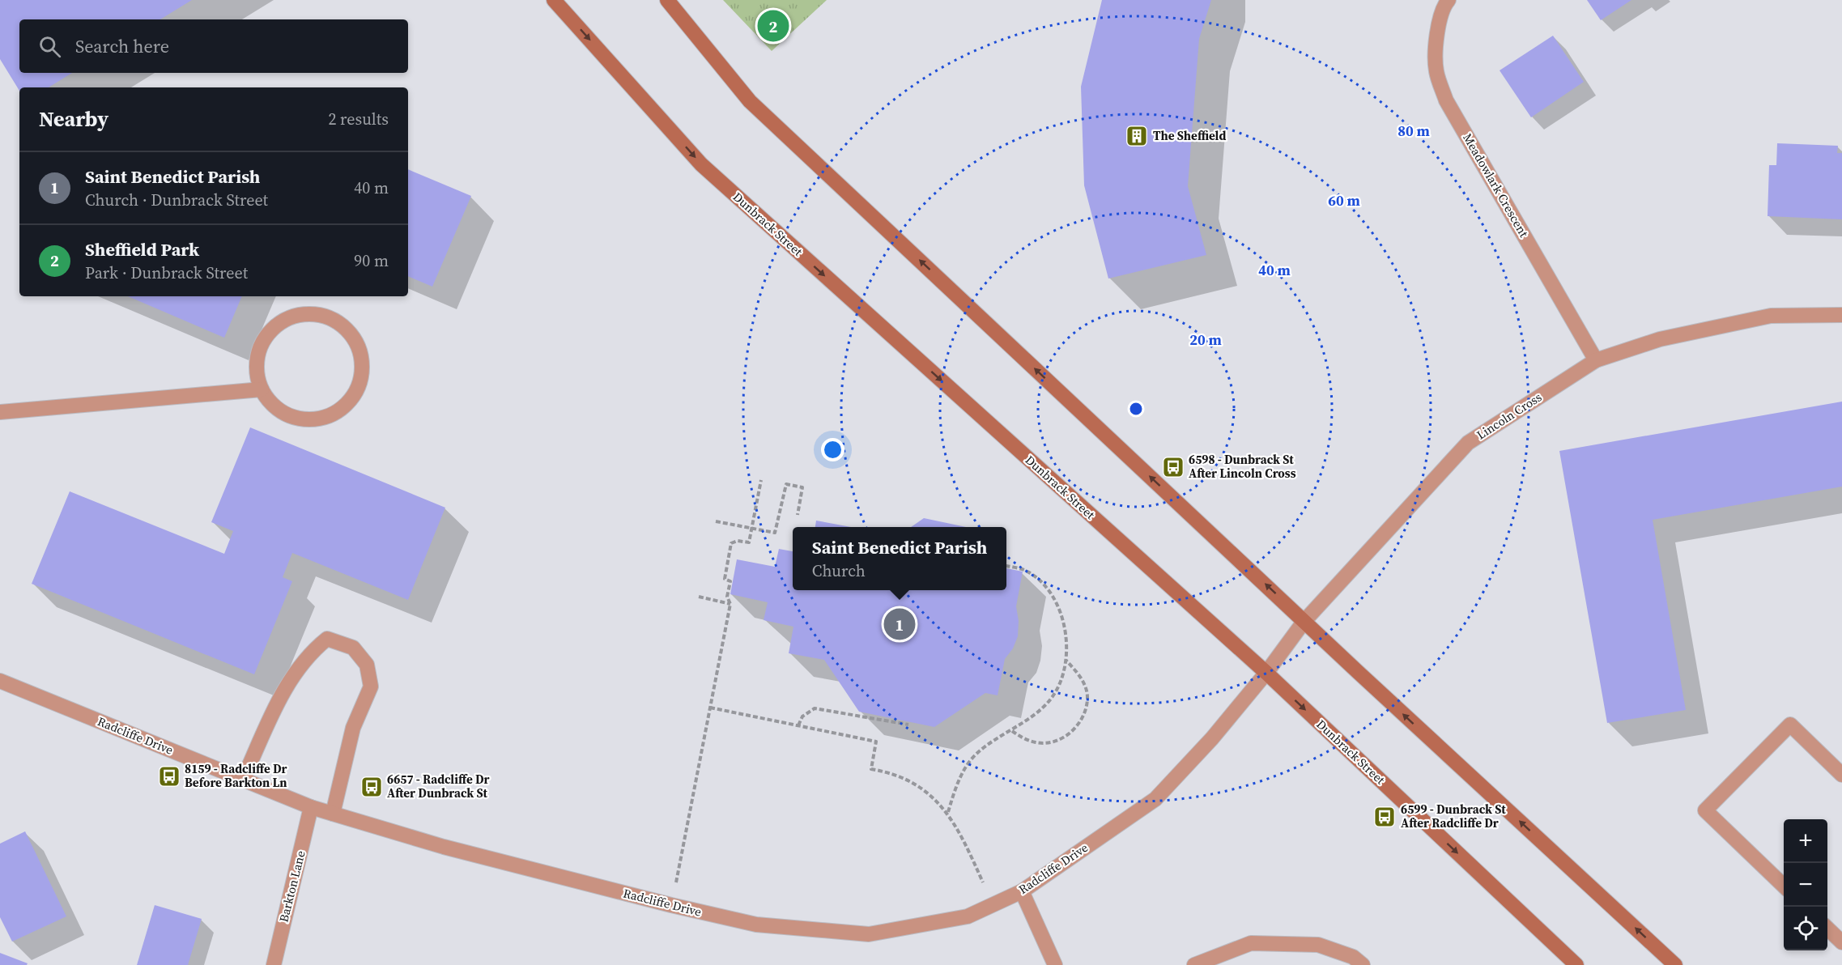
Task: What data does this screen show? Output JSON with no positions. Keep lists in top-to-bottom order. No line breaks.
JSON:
{"streets":{"main road":["Dunbrack Street"],"street":["Meadowlark Crescent","Lincoln Cross","Radcliffe Drive","Barkton Lane"]},"crossings":[["Meadowlark Crescent","Lincoln Cross"],["Dunbrack Street","Lincoln Cross"],["Dunbrack Street","Radcliffe Drive"],["Lincoln Cross","Radcliffe Drive"],["Radcliffe Drive","Barkton Lane"]],"places":{"building":["The Sheffield"],"bus stop":["6598 - Dunbrack St After Lincoln Cross","8159 - Radcliffe Dr Before Barkton Ln","6657 - Radcliffe Dr After Dunbrack St","6599 - Dunbrack St After Radcliffe Dr"]},"page":{"pins":["2","1"],"search":"Search here","heading":["Nearby","2 results"],"list":[{"mark":"1","name":"Saint Benedict Parish","note":"Church · Dunbrack Street","value":"40 m"},{"mark":"2","name":"Sheffield Park","note":"Park · Dunbrack Street","value":"90 m"}],"popup":["Saint Benedict Parish","Church"],"map_buttons":["+","−"]},"rings":["80 m","60 m","40 m","20 m"]}
